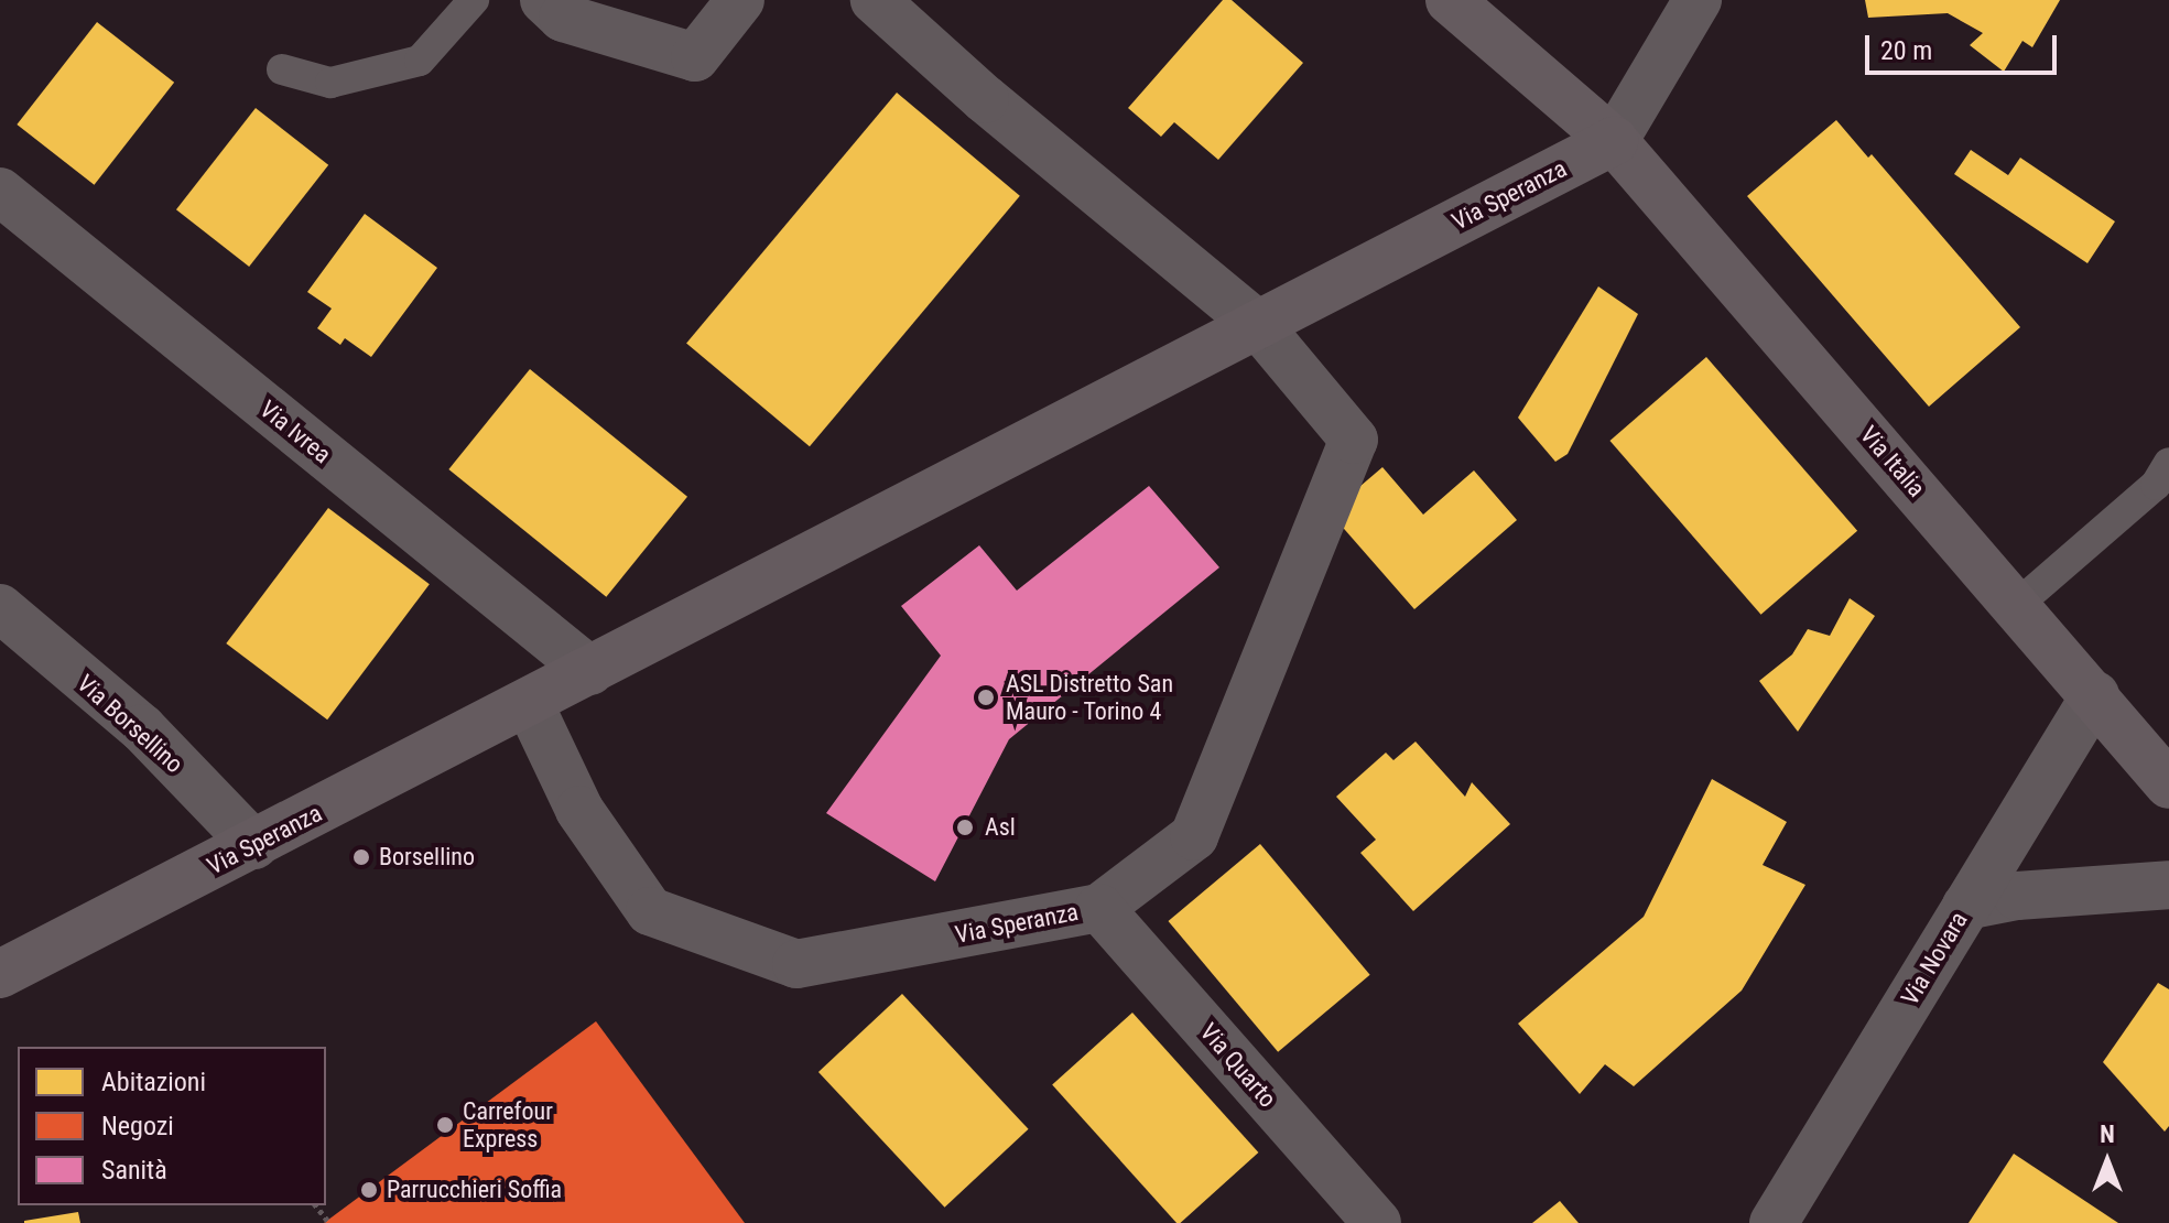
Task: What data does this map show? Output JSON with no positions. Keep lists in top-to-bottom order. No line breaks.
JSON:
{"streets":{"street":["Via Speranza","Via Ivrea","Via Italia","Via Borsellino","Via Novara","Via Quarto"]},"crossings":[["Via Speranza","Via Ivrea"],["Via Speranza","Via Italia"],["Via Speranza","Via Borsellino"],["Via Speranza","Via Quarto"],["Via Italia","Via Novara"]],"places":["ASL Distretto San Mauro - Torino 4","Asl","Borsellino","Carrefour Express","Parrucchieri Soffia"],"legend":["Abitazioni","Negozi","Sanità"],"scale_bar":"20 m","north":"top"}
